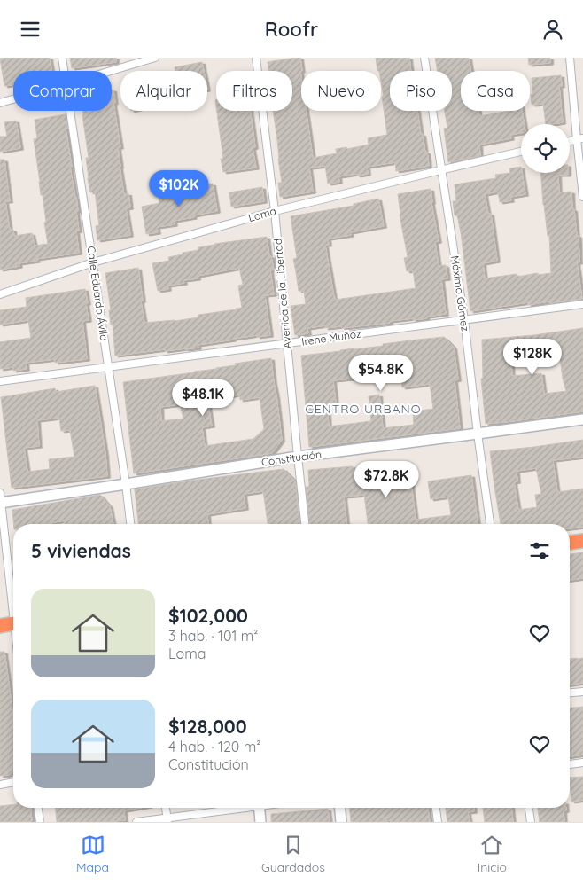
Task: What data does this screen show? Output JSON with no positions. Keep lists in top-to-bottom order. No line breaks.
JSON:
{"streets":{"street":["Loma","Calle Eduardo Ávila","Avenida de la Libertad","Máximo Gómez","Irene Muñoz","Constitución"]},"crossings":[["Loma","Calle Eduardo Ávila"],["Loma","Avenida de la Libertad"],["Loma","Máximo Gómez"],["Calle Eduardo Ávila","Irene Muñoz"],["Calle Eduardo Ávila","Constitución"],["Avenida de la Libertad","Irene Muñoz"],["Avenida de la Libertad","Constitución"],["Máximo Gómez","Irene Muñoz"],["Máximo Gómez","Constitución"]],"districts":["CENTRO URBANO"],"page":{"header":"Roofr","chip":["Comprar","Alquilar","Filtros","Nuevo","Piso","Casa"],"price":["$102K","$128K","$54.8K","$48.1K","$72.8K"],"heading":"5 viviendas","list":[{"name":"$102,000","note":"3 hab. · 101 m² · Loma"},{"name":"$128,000","note":"4 hab. · 120 m² · Constitución"}],"tabs":["Mapa","Guardados","Inicio"]}}
